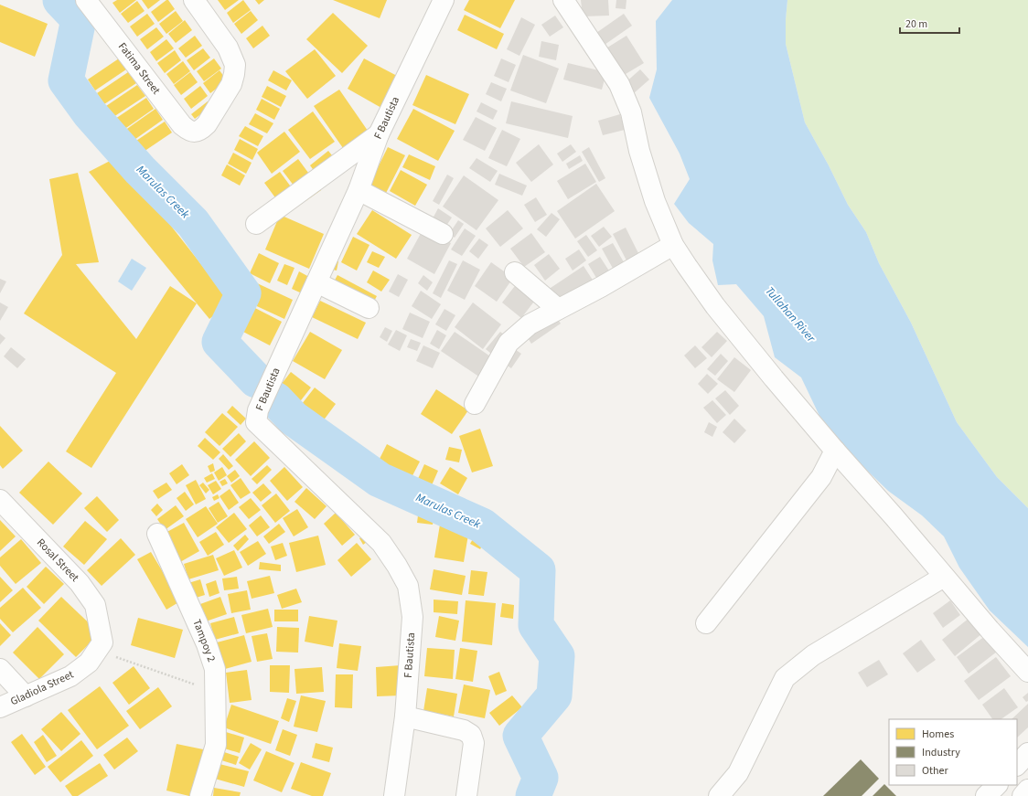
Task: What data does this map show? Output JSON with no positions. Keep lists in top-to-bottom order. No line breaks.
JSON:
{"streets":{"street":["Fatima Street","F Bautista","Rosal Street","Tampoy 2","Gladiola Street"]},"crossings":[["Rosal Street","Gladiola Street"]],"water":["Marulas Creek","Tullahan River"],"legend":["Homes","Industry","Other"],"scale_bar":"20 m"}
